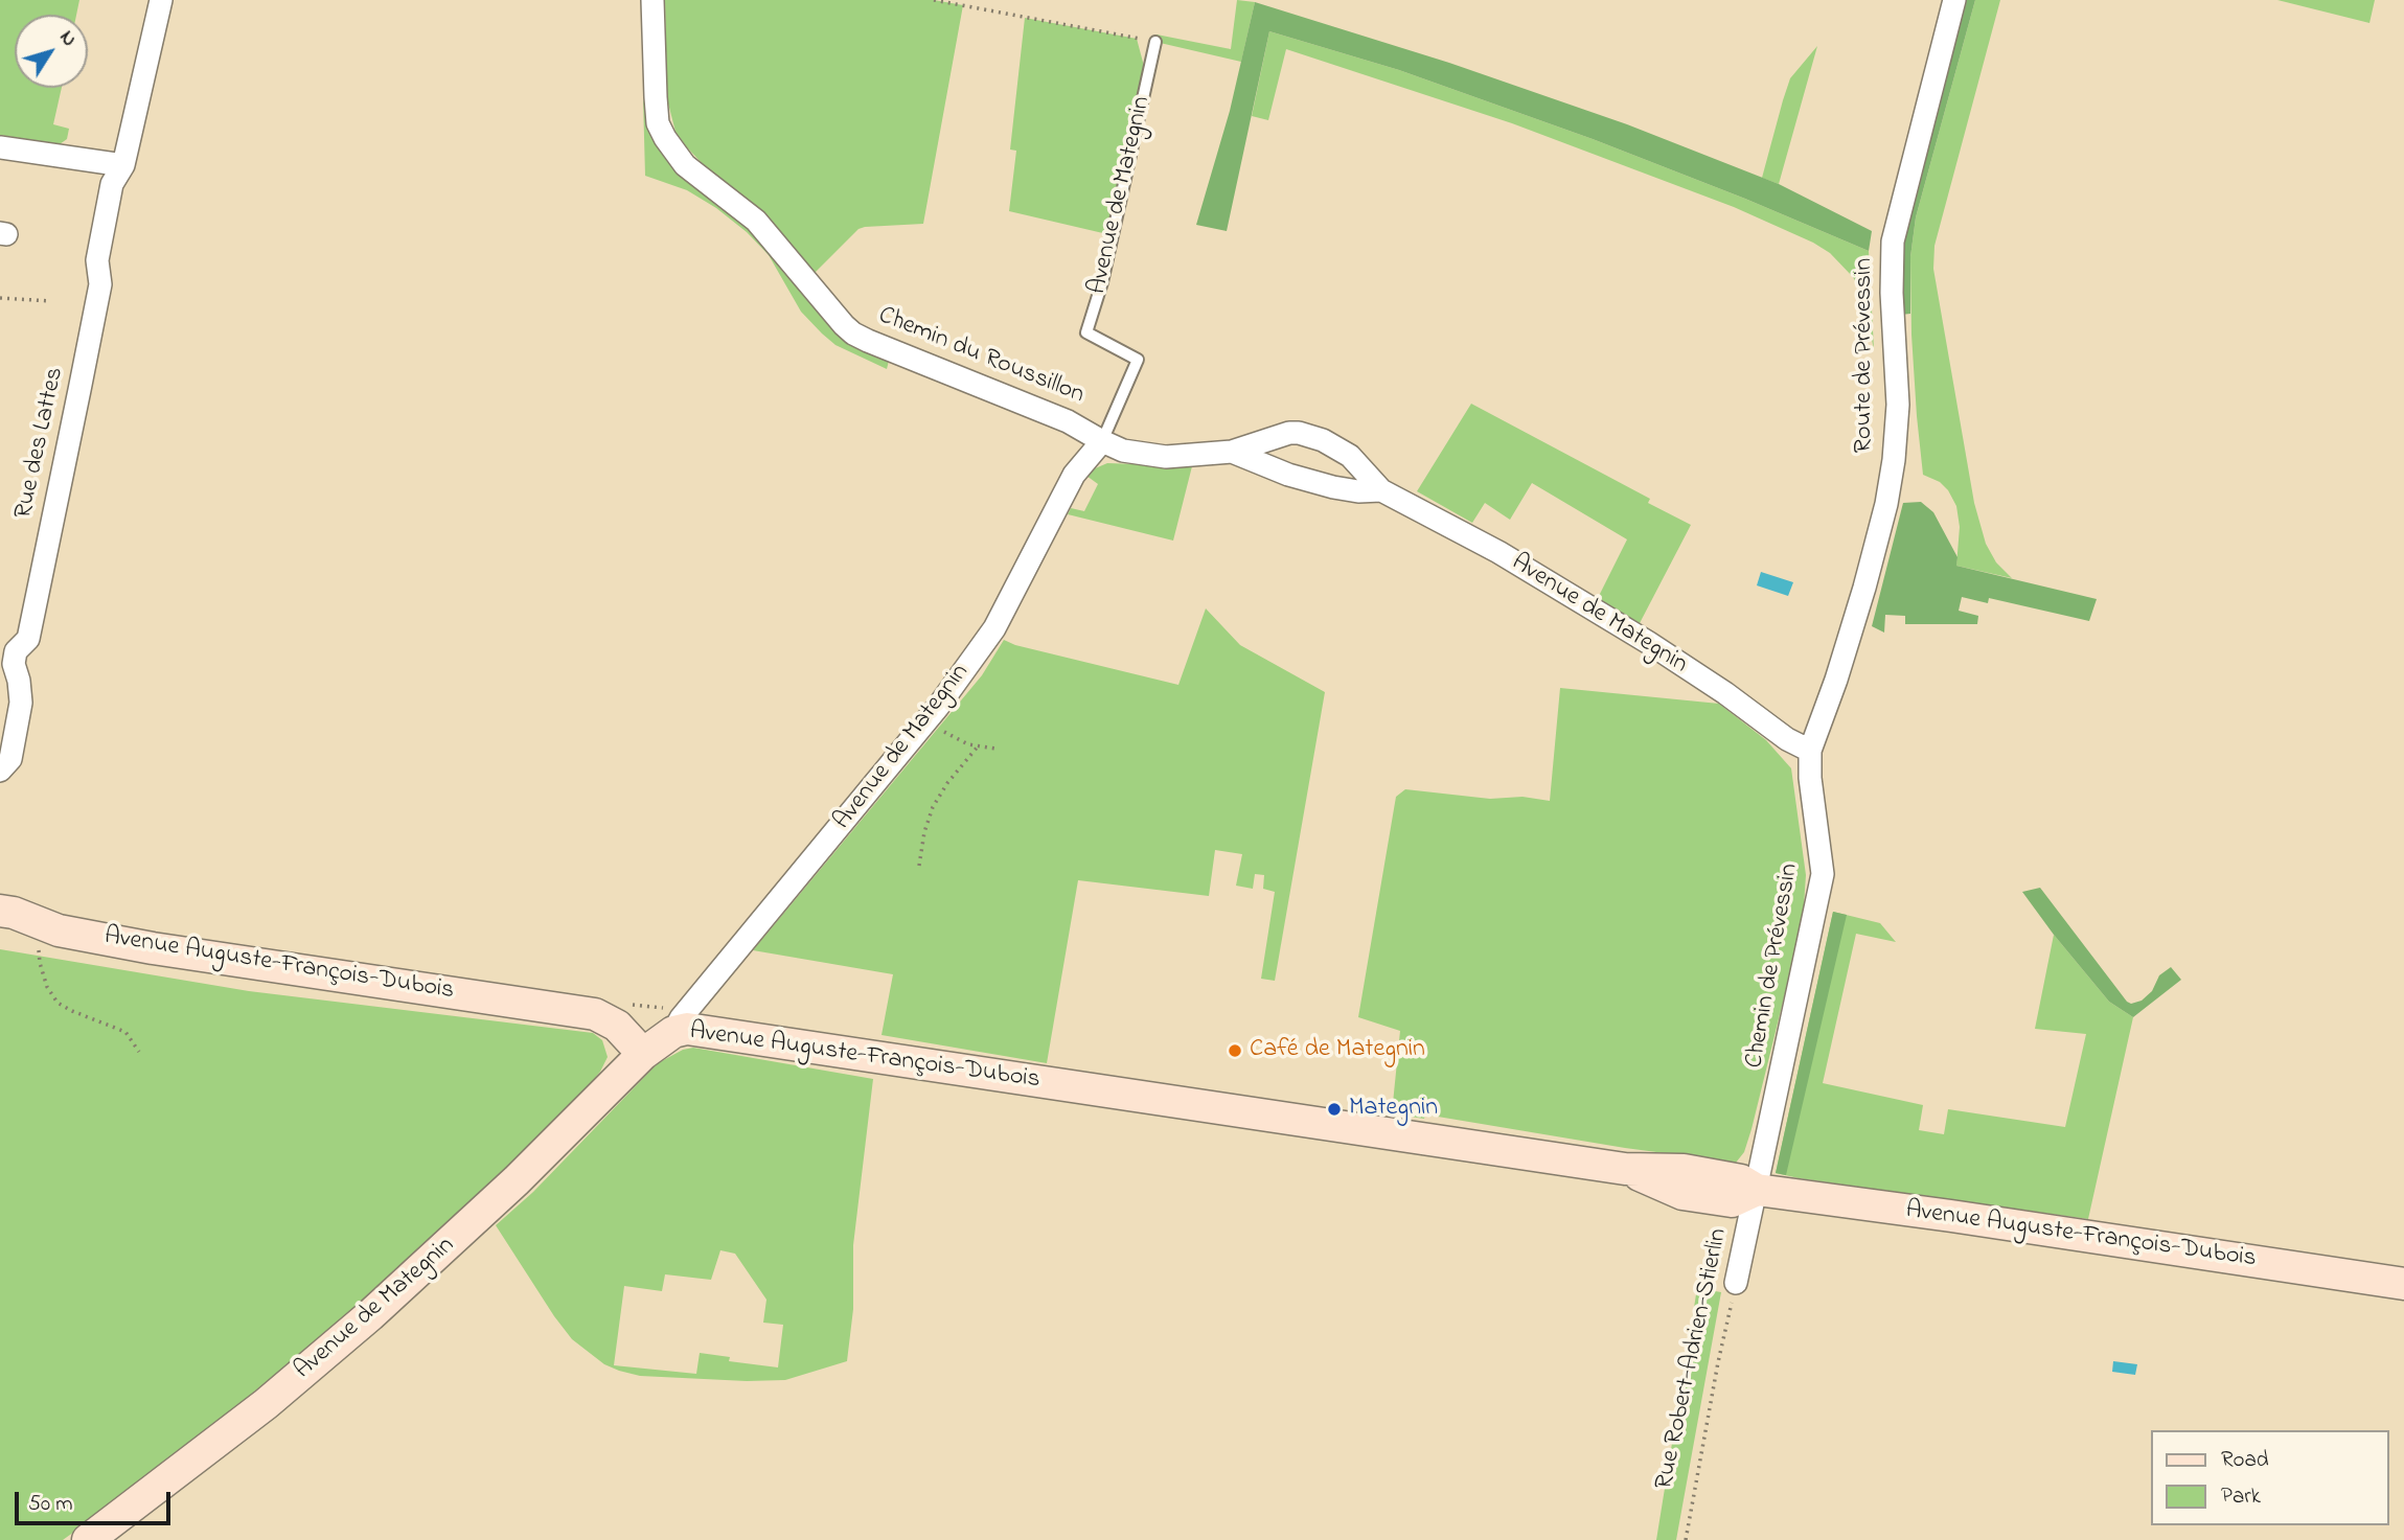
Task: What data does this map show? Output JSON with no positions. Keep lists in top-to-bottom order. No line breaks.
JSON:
{"streets":{"main road":["Avenue de Mategnin","Avenue Auguste-François-Dubois"],"street":["Route de Prévessin","Chemin du Roussillon","Rue des Lattes","Chemin de Prévessin","Rue Robert-Adrien-Stierlin"]},"crossings":[["Avenue de Mategnin","Route de Prévessin"],["Avenue de Mategnin","Chemin du Roussillon"],["Avenue de Mategnin","Avenue Auguste-François-Dubois"],["Avenue de Mategnin","Chemin de Prévessin"],["Route de Prévessin","Chemin de Prévessin"],["Avenue Auguste-François-Dubois","Chemin de Prévessin"],["Avenue Auguste-François-Dubois","Rue Robert-Adrien-Stierlin"],["Chemin de Prévessin","Rue Robert-Adrien-Stierlin"]],"places":["Café de Mategnin","Mategnin"],"legend":["Road","Park"],"scale_bar":"50 m","north":"top right"}
